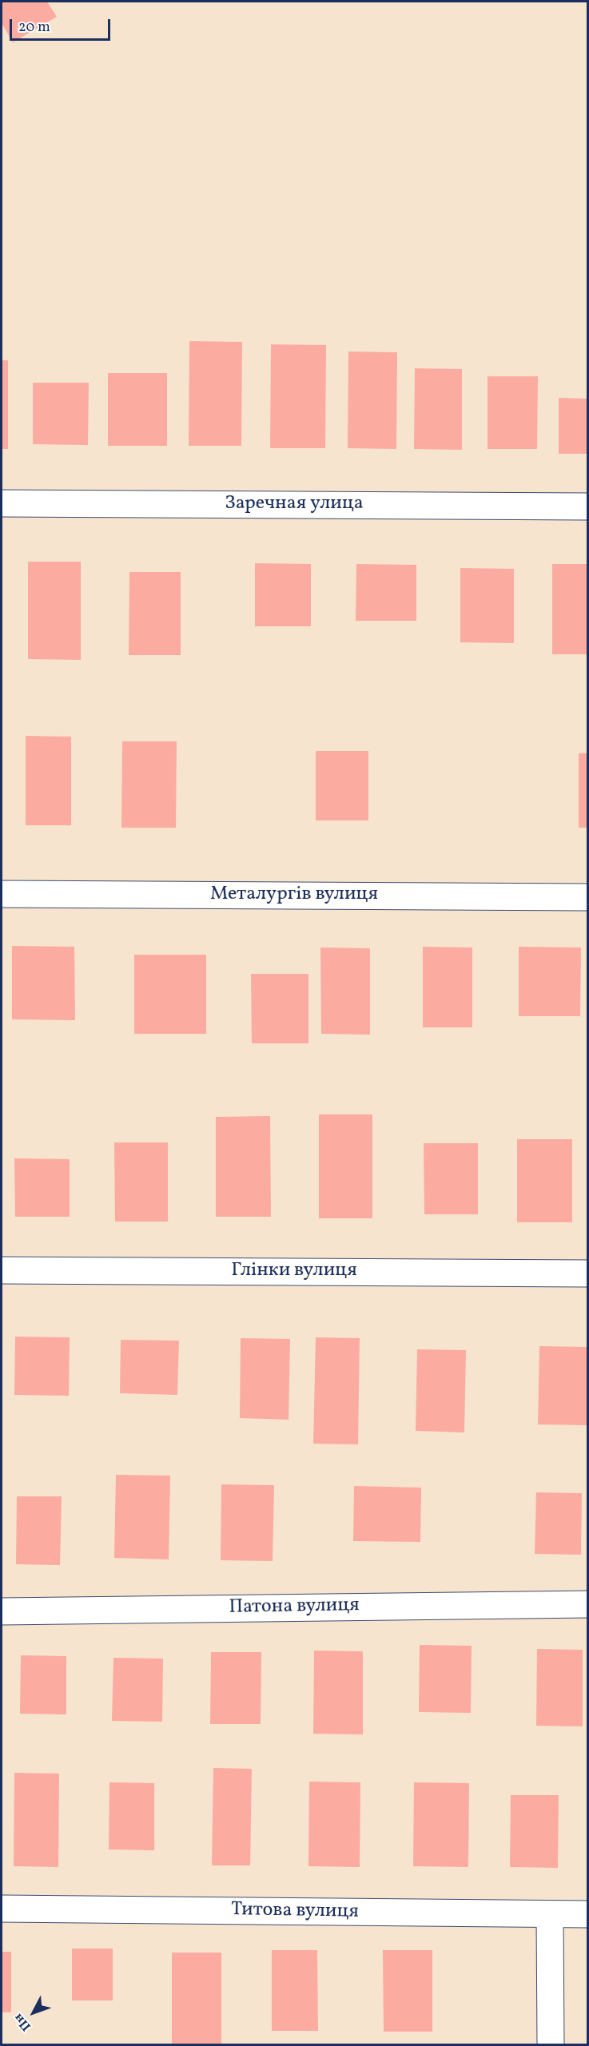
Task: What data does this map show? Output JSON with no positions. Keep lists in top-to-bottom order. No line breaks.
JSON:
{"streets":{"street":["Заречная улица","Металургів вулиця","Глінки вулиця","Патона вулиця","Титова вулиця"]},"scale_bar":"20 m","north":"bottom left"}
